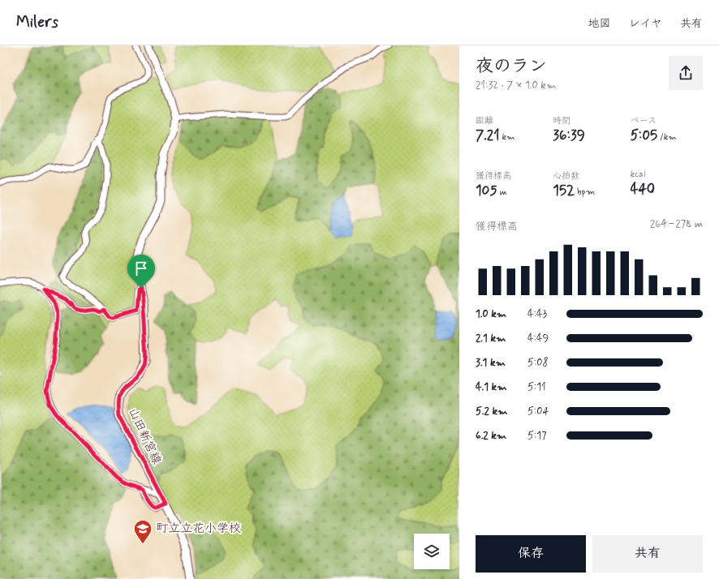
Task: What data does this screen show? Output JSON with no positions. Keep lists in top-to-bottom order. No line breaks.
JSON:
{"streets":{"main road":["山田新宮線"]},"places":{"school or university":["町立立花小学校"]},"page":{"header":"Milers","nav":["地図","レイヤ","共有"],"heading":["夜のラン","21:32 · 7 × 1.0 km"],"stats":[["距離","7.21 km"],["時間","36:39"],["ペース","5:05 /km"],["獲得標高","105 m"],["心拍数","152 bpm"],["kcal","440"]],"chart":["獲得標高","264–278 m"],"list":[{"name":"1.0 km","note":"4:43"},{"name":"2.1 km","note":"4:49"},{"name":"3.1 km","note":"5:08"},{"name":"4.1 km","note":"5:11"},{"name":"5.2 km","note":"5:04"},{"name":"6.2 km","note":"5:17"}],"buttons":["保存","共有"]}}
